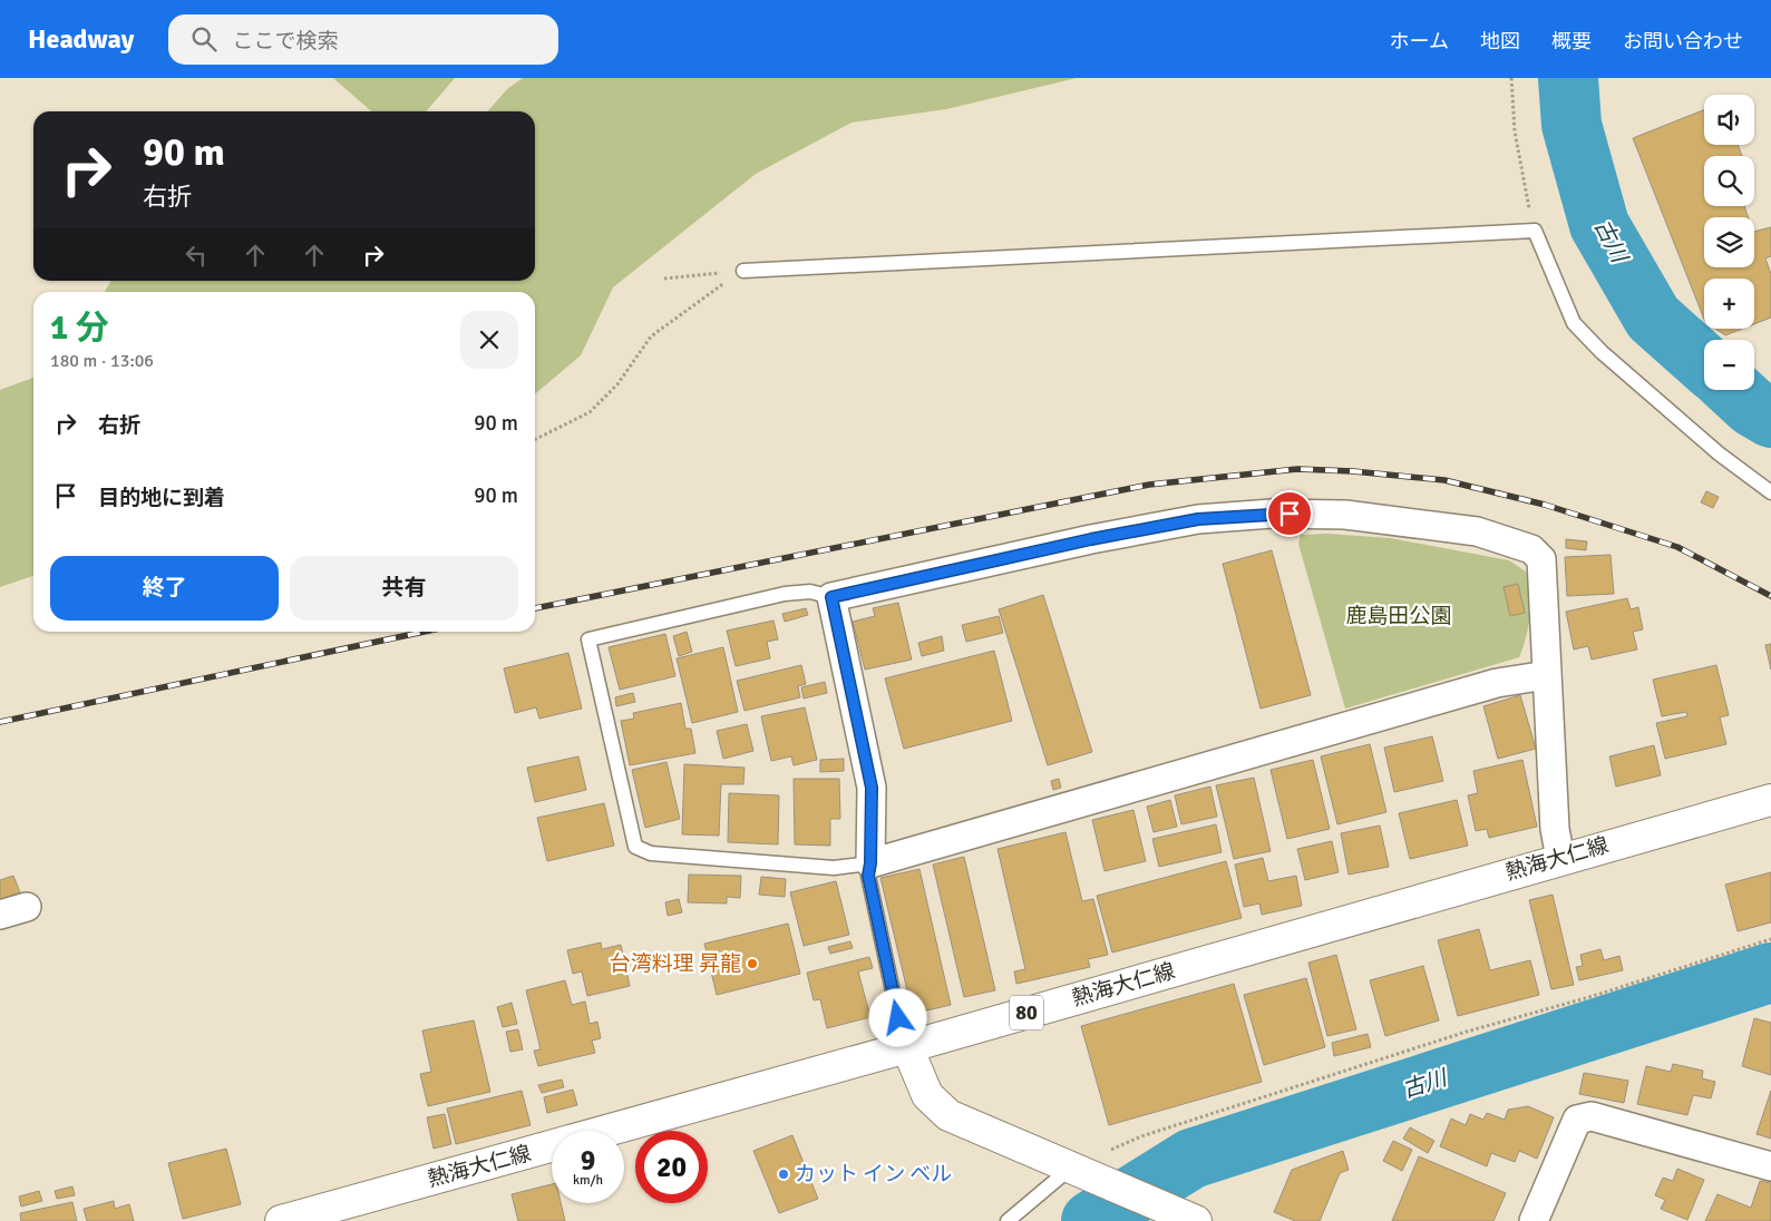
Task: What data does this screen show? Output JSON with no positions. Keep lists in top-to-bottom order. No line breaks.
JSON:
{"streets":{"main road":["熱海大仁線","80"]},"water":["古川"],"parks":["鹿島田公園"],"places":["台湾料理 昇龍","カット イン ベル"],"page":{"header":"Headway","search":"ここで検索","nav":["ホーム","地図","概要","お問い合わせ"],"map_buttons":["+","−"],"turn":["90 m","右折"],"heading":["1 分","180 m · 13:06"],"list":[{"name":"右折","value":"90 m"},{"name":"目的地に到着","value":"90 m"}],"buttons":["終了","共有"],"speed":"9 km/h","limit":"20"}}
